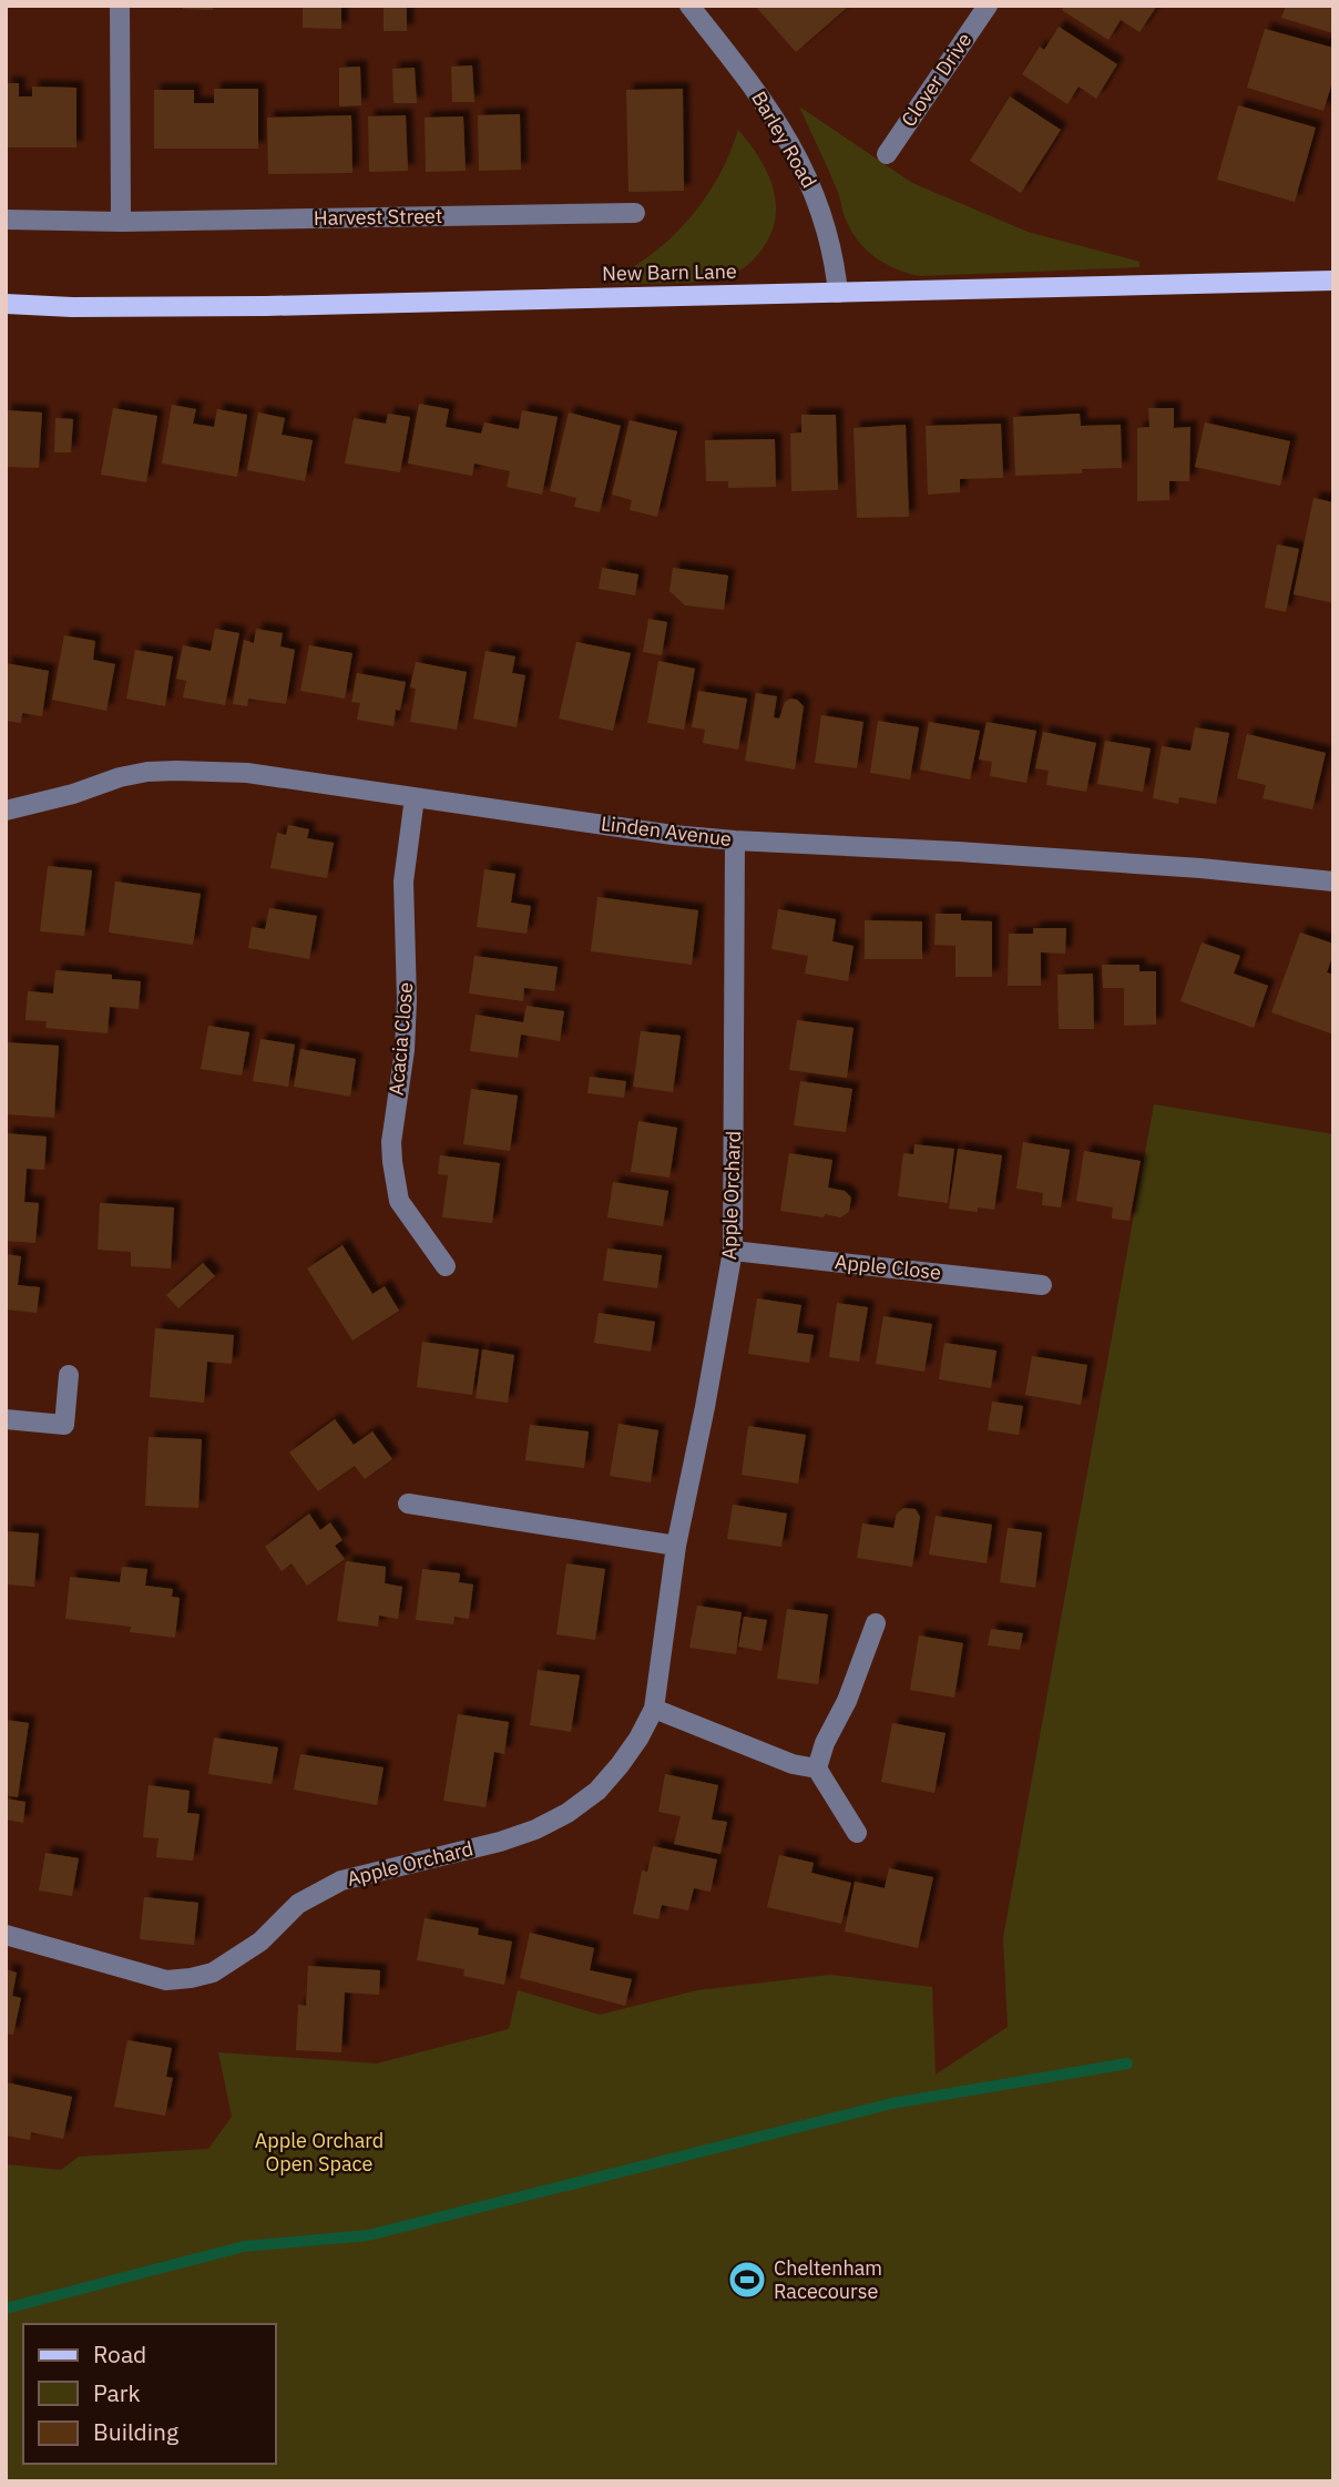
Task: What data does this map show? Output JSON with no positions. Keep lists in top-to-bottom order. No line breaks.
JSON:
{"streets":{"main road":["New Barn Lane"],"street":["Clover Drive","Barley Road","Harvest Street","Linden Avenue","Acacia Close","Apple Orchard","Apple Close"]},"crossings":[["Barley Road","New Barn Lane"],["Linden Avenue","Acacia Close"],["Linden Avenue","Apple Orchard"],["Apple Orchard","Apple Close"]],"parks":["Apple Orchard Open Space"],"places":{"sports":["Cheltenham Racecourse"]},"legend":["Road","Park","Building"]}
